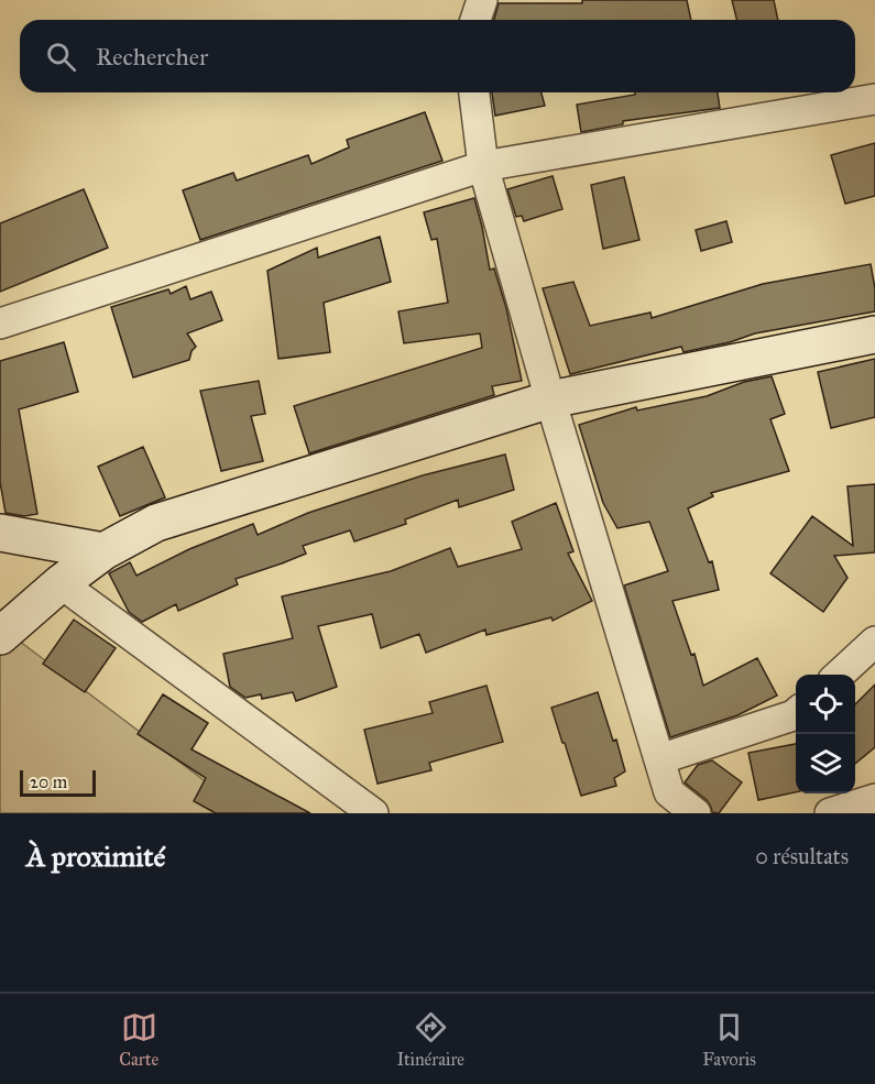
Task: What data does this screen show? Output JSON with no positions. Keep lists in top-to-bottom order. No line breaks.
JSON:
{"scale_bar":"20 m","page":{"search":"Rechercher","scale":"20 m","heading":["À proximité","0 résultats"],"nav":["Carte","Itinéraire","Favoris"]}}
